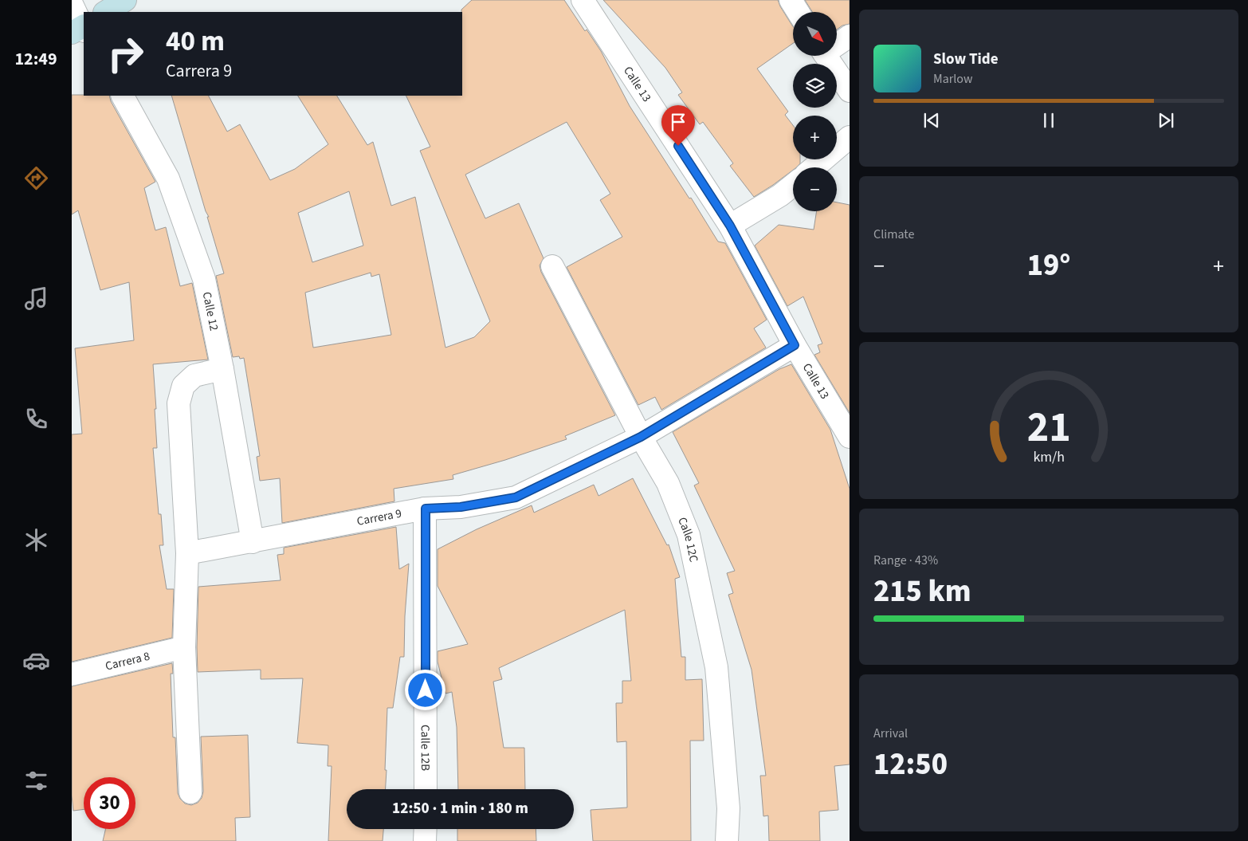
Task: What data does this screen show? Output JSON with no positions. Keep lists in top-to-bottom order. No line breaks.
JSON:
{"streets":{"street":["Calle 13","Calle 12","Carrera 9","Calle 12C","Carrera 8","Calle 12B"]},"crossings":[["Calle 13","Carrera 9"],["Calle 12","Carrera 9"],["Carrera 9","Calle 12C"],["Carrera 9","Calle 12B"]],"north":"bottom right","page":{"tabs":"12:49","map_buttons":["+","−"],"turn":["40 m","Carrera 9"],"song":["Slow Tide","Marlow"],"tile":["Climate",["Range · 43%","215 km"],["Arrival","12:50"]],"heat":["−","19°","+"],"limit":"30","trip":"12:50 · 1 min · 180 m","gauge":["21","km/h"]}}
